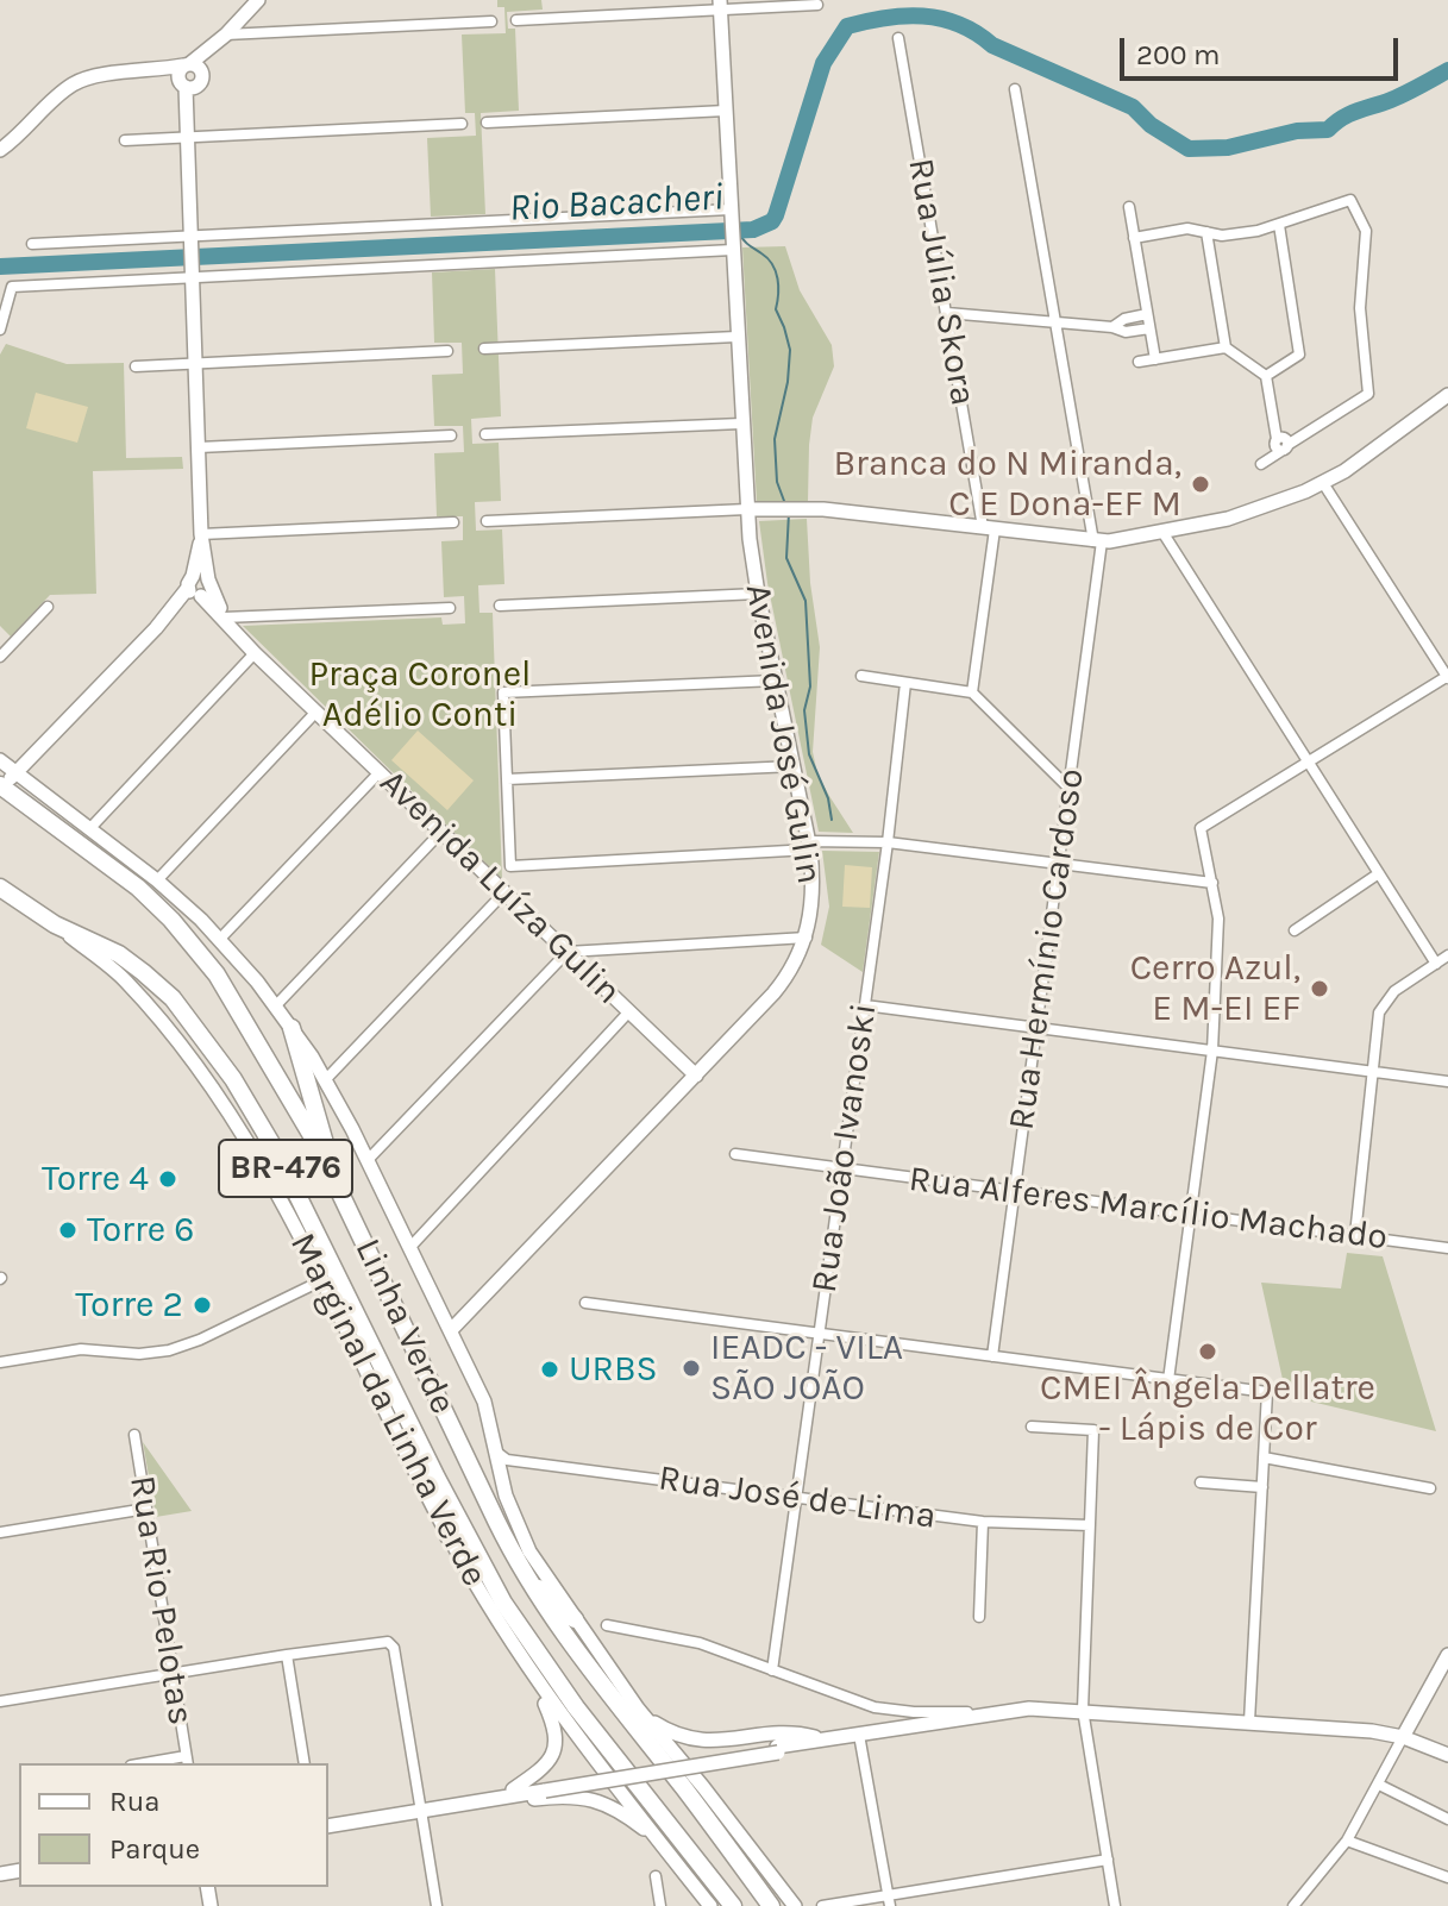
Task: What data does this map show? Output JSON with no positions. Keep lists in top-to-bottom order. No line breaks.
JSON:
{"streets":{"highway":["BR-476","Linha Verde"],"main road":["Avenida José Gulin","Avenida Luíza Gulin","Marginal da Linha Verde"],"street":["Rua Júlia Skora","Rua Hermínio Cardoso","Rua João Ivanoski","Rua Alferes Marcílio Machado","Rua José de Lima","Rua Rio Pelotas"]},"crossings":[["Avenida José Gulin","Avenida Luíza Gulin"],["Avenida José Gulin","Marginal da Linha Verde"],["Rua Hermínio Cardoso","Rua Alferes Marcílio Machado"],["Rua João Ivanoski","Rua Alferes Marcílio Machado"],["Rua João Ivanoski","Rua José de Lima"],["Linha Verde","Marginal da Linha Verde"],["Marginal da Linha Verde","Rua José de Lima"]],"water":["Rio Bacacheri"],"parks":["Praça Coronel Adélio Conti"],"places":["Branca do N Miranda, C E Dona-EF M","Cerro Azul, E M-EI EF","Torre 4","Torre 6","Torre 2","CMEI Ângela Dellatre - Lápis de Cor","IEADC - VILA SÃO JOÃO","URBS"],"legend":["Rua","Parque"],"scale_bar":"200 m"}
